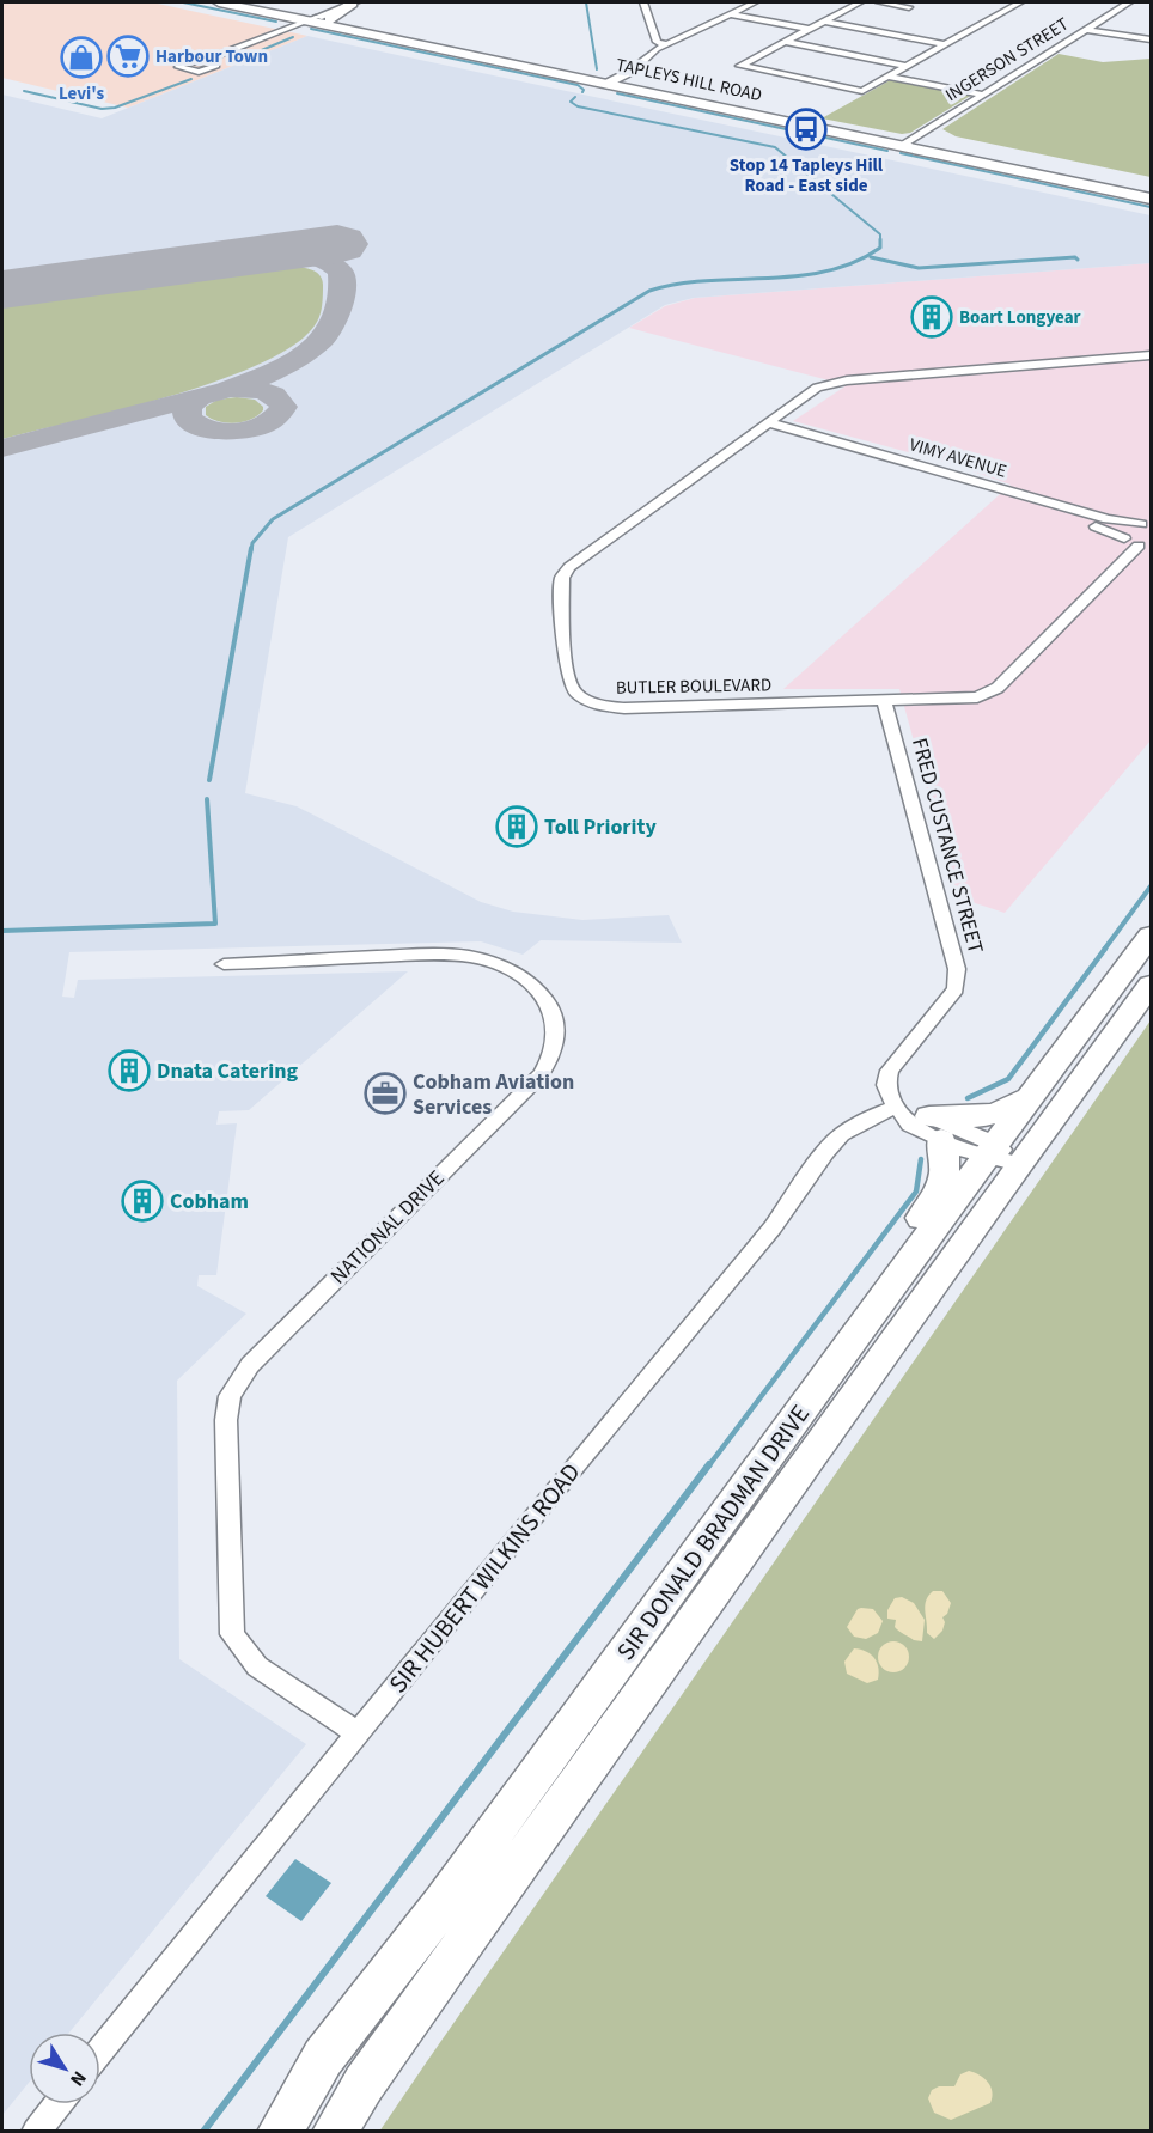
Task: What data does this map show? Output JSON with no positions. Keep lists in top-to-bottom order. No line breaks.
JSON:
{"streets":{"main road":["TAPLEYS HILL ROAD","SIR DONALD BRADMAN DRIVE"],"street":["INGERSON STREET","VIMY AVENUE","BUTLER BOULEVARD","FRED CUSTANCE STREET","NATIONAL DRIVE","SIR HUBERT WILKINS ROAD"]},"crossings":[["INGERSON STREET","TAPLEYS HILL ROAD"],["VIMY AVENUE","BUTLER BOULEVARD"],["BUTLER BOULEVARD","FRED CUSTANCE STREET"],["FRED CUSTANCE STREET","SIR HUBERT WILKINS ROAD"],["NATIONAL DRIVE","SIR HUBERT WILKINS ROAD"]],"places":{"supermarket":["Harbour Town"],"shop":["Levi's"],"bus stop":["Stop 14 Tapleys Hill Road - East side"],"building":["Boart Longyear","Toll Priority","Dnata Catering","Cobham"],"office":["Cobham Aviation Services"]},"north":"bottom right"}
